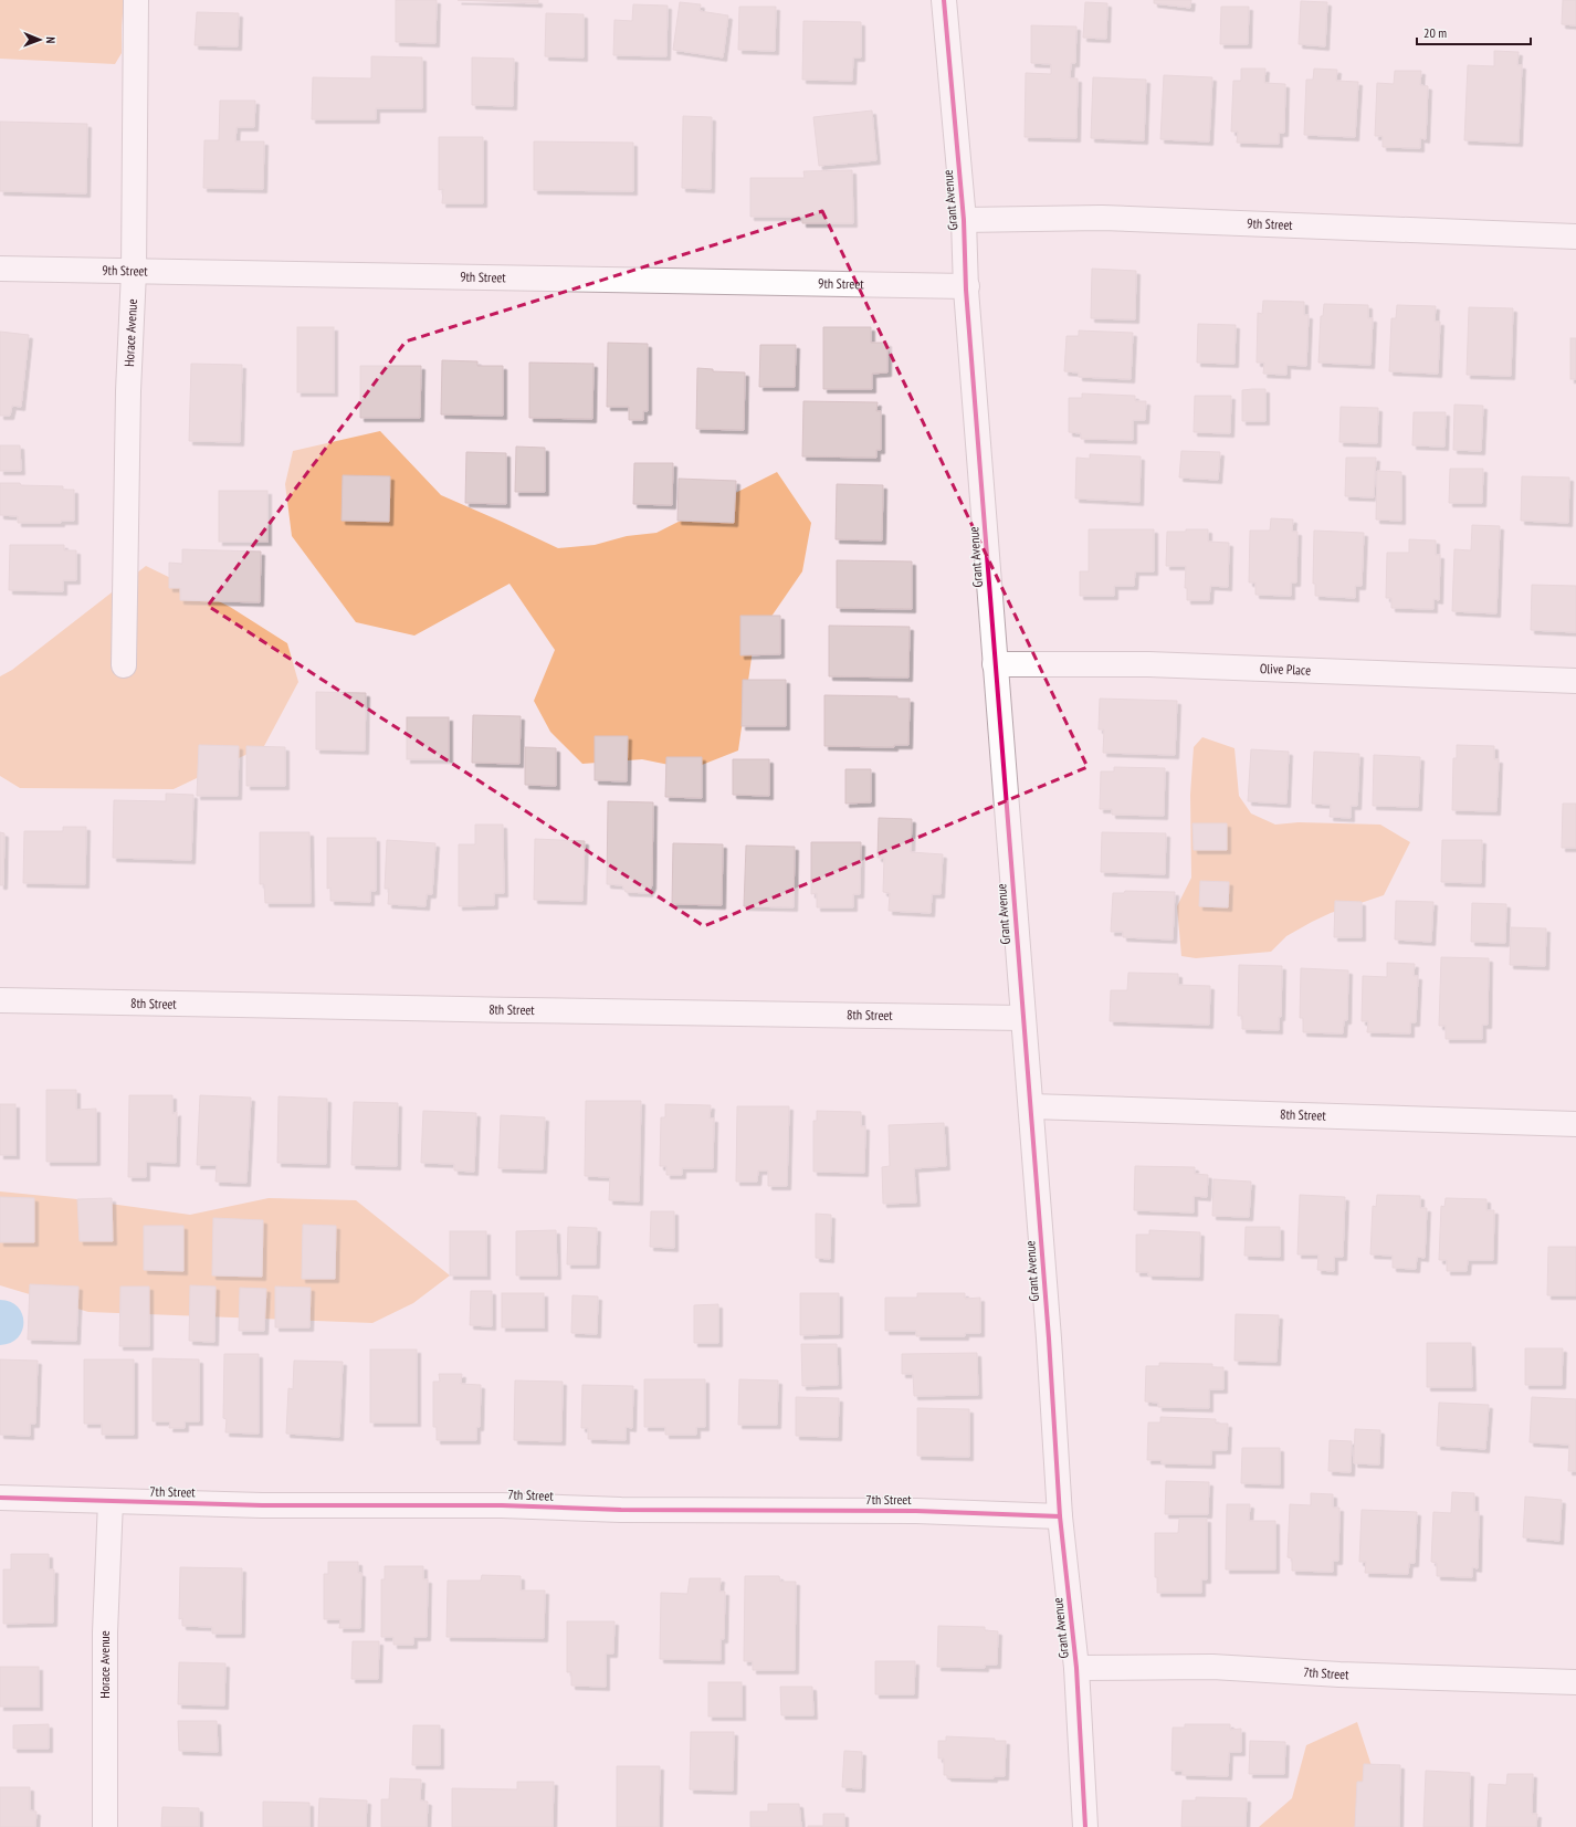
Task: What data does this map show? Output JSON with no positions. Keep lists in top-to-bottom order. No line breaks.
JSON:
{"streets":{"street":["Grant Avenue","9th Street","Horace Avenue","Olive Place","8th Street","7th Street"]},"crossings":[["Grant Avenue","9th Street"],["Grant Avenue","Olive Place"],["Grant Avenue","8th Street"],["Grant Avenue","7th Street"],["9th Street","Horace Avenue"],["Horace Avenue","7th Street"]],"scale_bar":"20 m","north":"right"}
